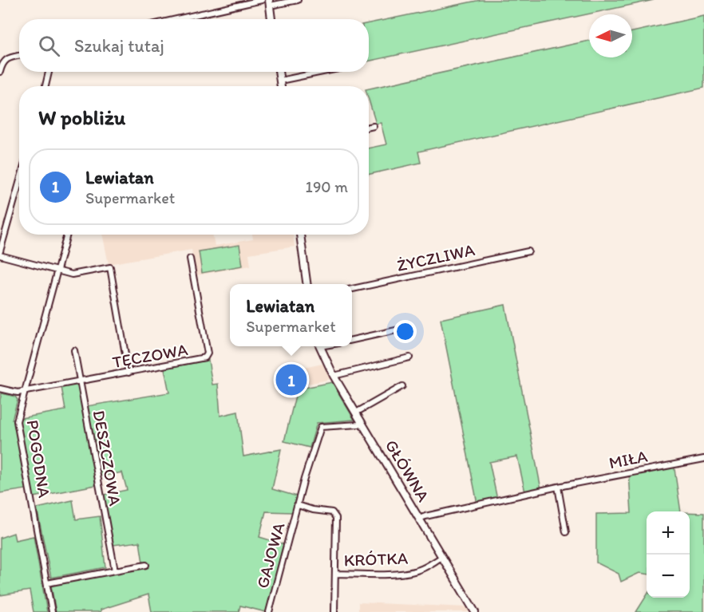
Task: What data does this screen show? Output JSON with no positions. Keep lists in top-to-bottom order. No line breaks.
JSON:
{"streets":{"street":["ŻYCZLIWA","TĘCZOWA","DESZCZOWA","POGODNA","MIŁA","GŁÓWNA","GAJOWA","KRÓTKA"]},"crossings":[["TĘCZOWA","DESZCZOWA"],["TĘCZOWA","POGODNA"],["MIŁA","GŁÓWNA"],["GŁÓWNA","GAJOWA"],["GŁÓWNA","KRÓTKA"],["GAJOWA","KRÓTKA"]],"north":"left","page":{"search":"Szukaj tutaj","heading":"W pobliżu","list":[{"mark":"1","name":"Lewiatan","note":"Supermarket","value":"190 m"}],"popup":["Lewiatan","Supermarket"],"pins":"1","map_buttons":["+","−"]}}
